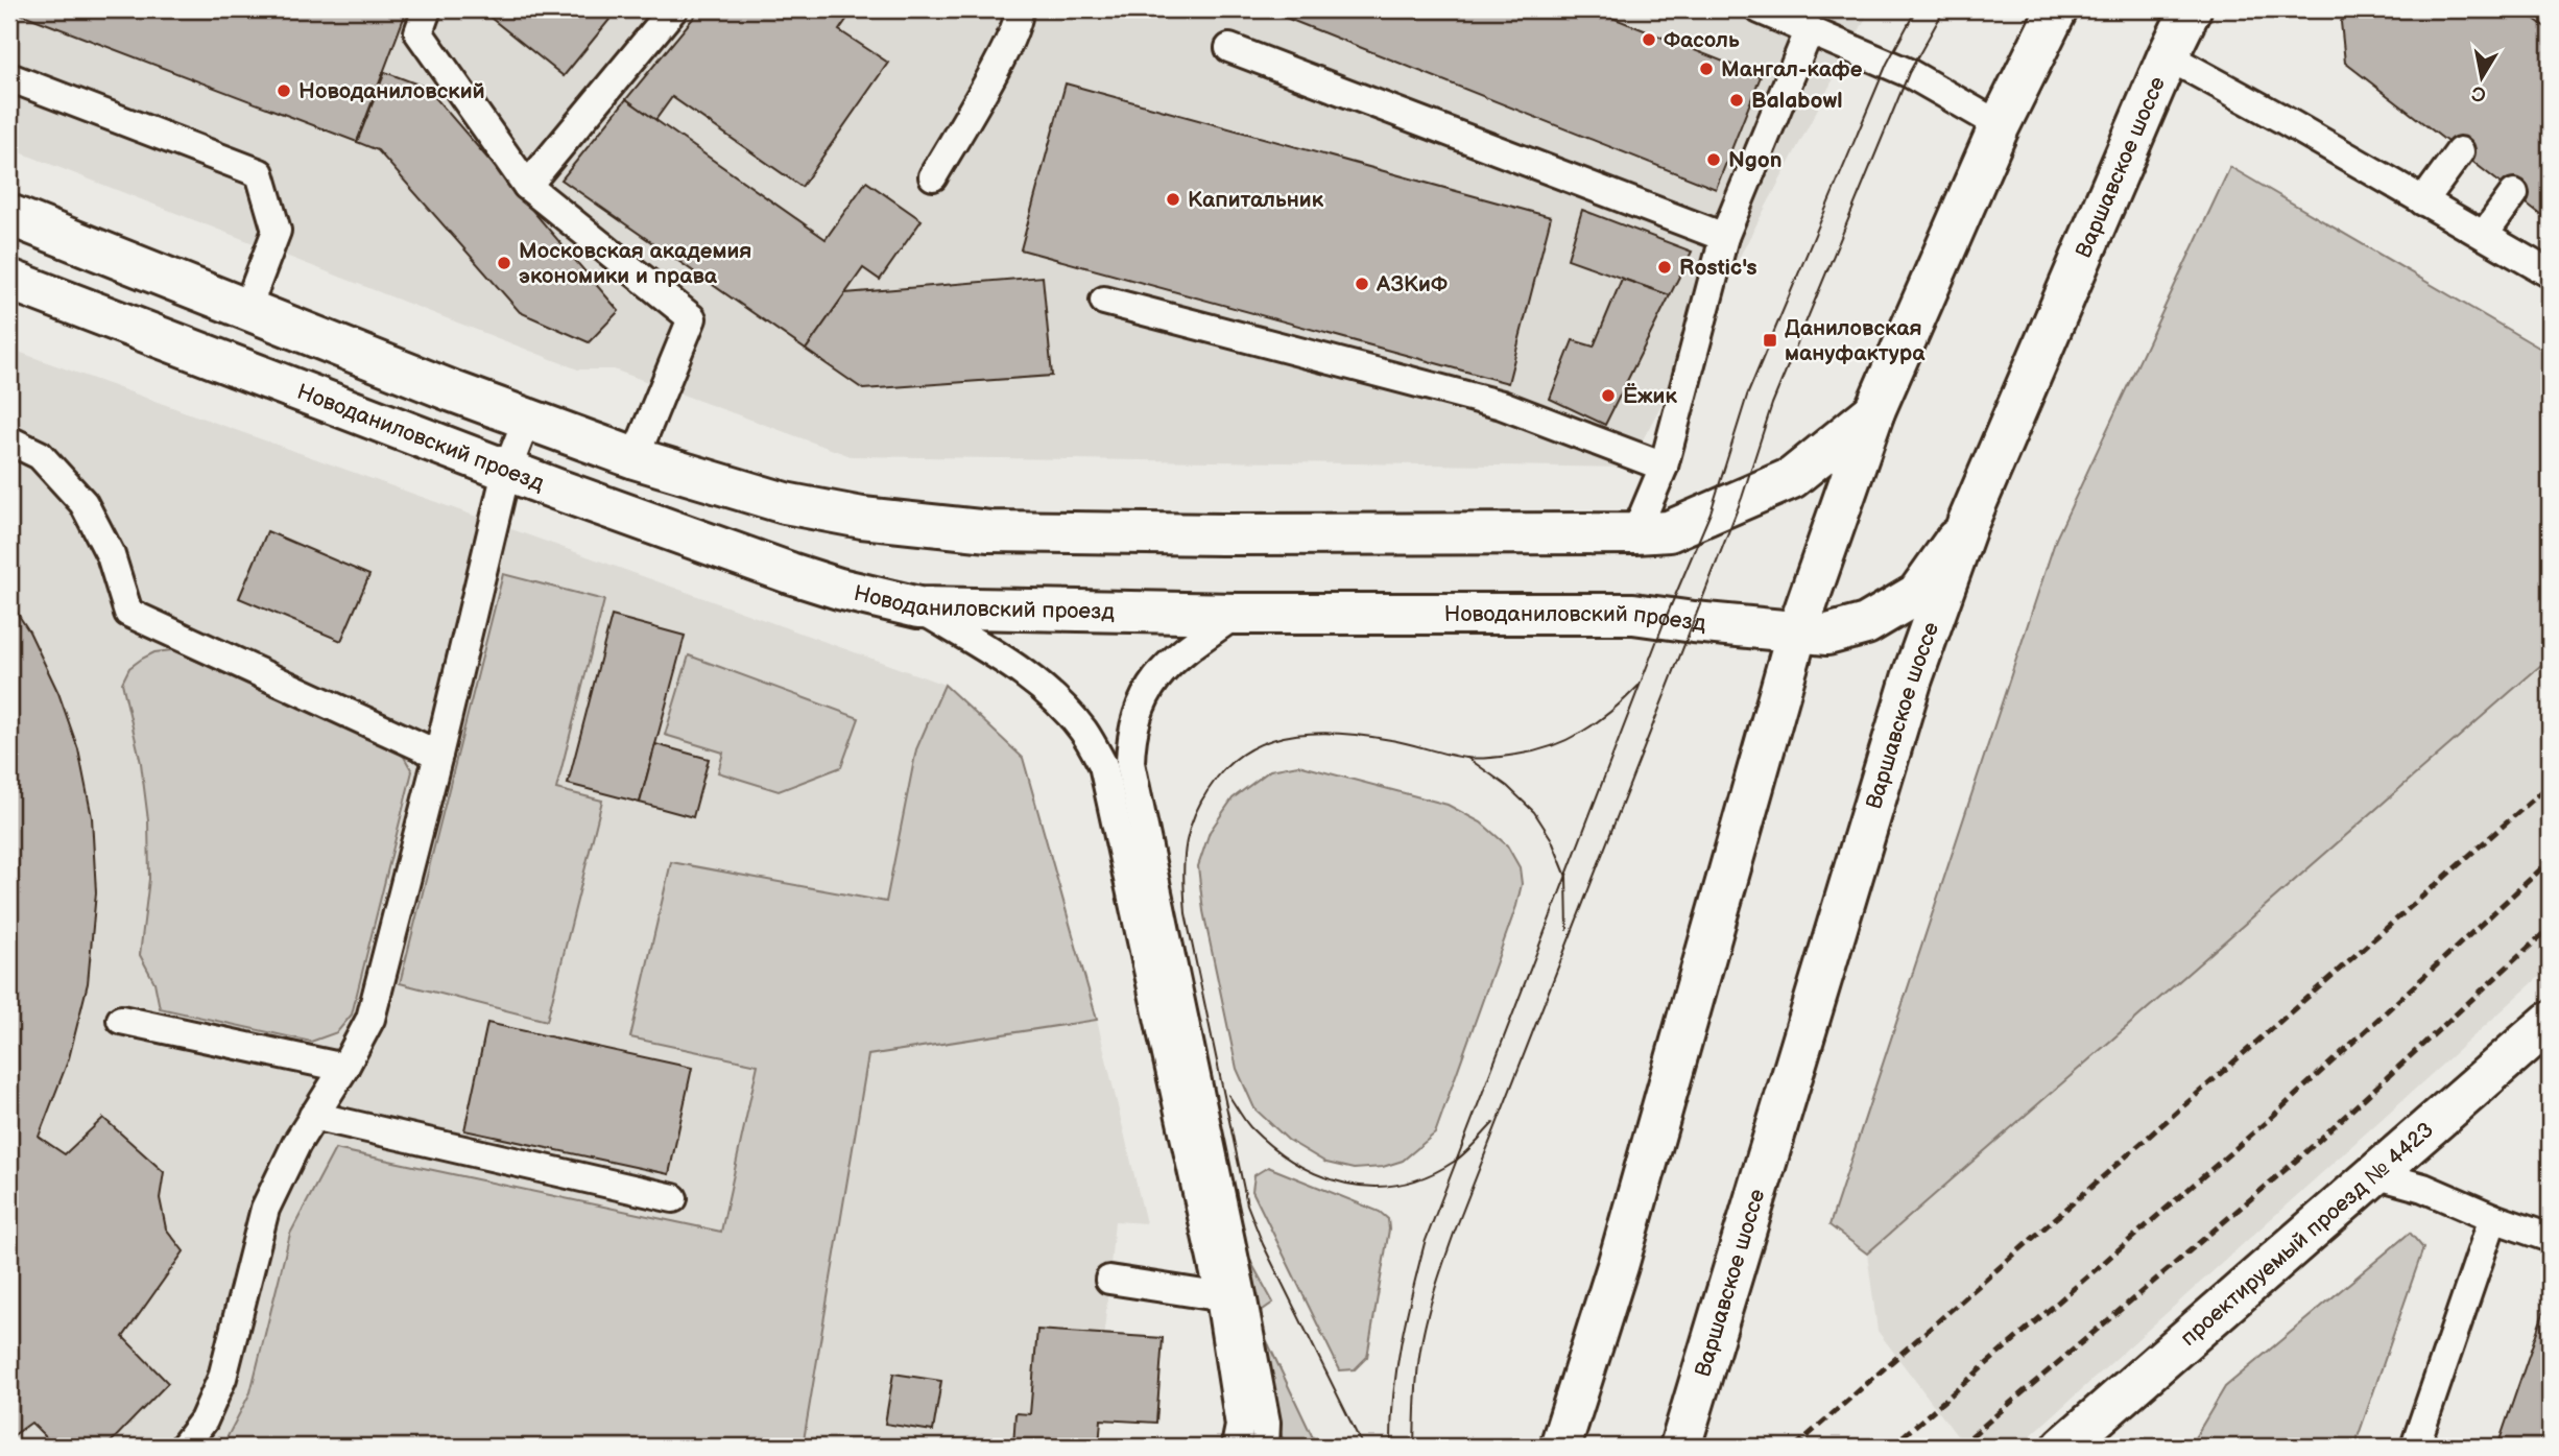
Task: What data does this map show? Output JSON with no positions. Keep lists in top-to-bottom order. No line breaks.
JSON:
{"streets":{"street":["Варшавское шоссе","Новоданиловский проезд","проектируемый проезд № 4423"]},"crossings":[["Варшавское шоссе","Новоданиловский проезд"]],"places":{"other":["Фасоль","Мангал-кафе","Новоданиловский","Balabowl","Ngon","Капитальник","Московская академия экономики и права","Rostic's","АЗКиФ","Ёжик"],"transit":["Даниловская мануфактура"]},"north":"bottom"}
